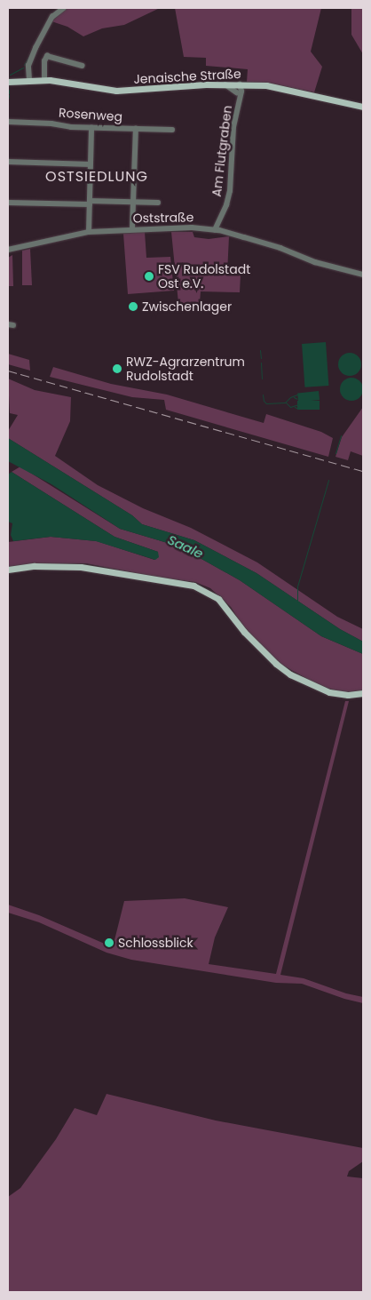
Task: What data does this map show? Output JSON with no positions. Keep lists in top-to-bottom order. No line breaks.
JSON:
{"streets":{"main road":["Jenaische Straße"],"street":["Rosenweg","Am Flutgraben","Oststraße"]},"crossings":[["Jenaische Straße","Am Flutgraben"],["Am Flutgraben","Oststraße"]],"districts":["OSTSIEDLUNG"],"water":["Saale"],"places":["FSV Rudolstadt Ost e.V.","Zwischenlager","RWZ-Agrarzentrum Rudolstadt","Schlossblick"]}
